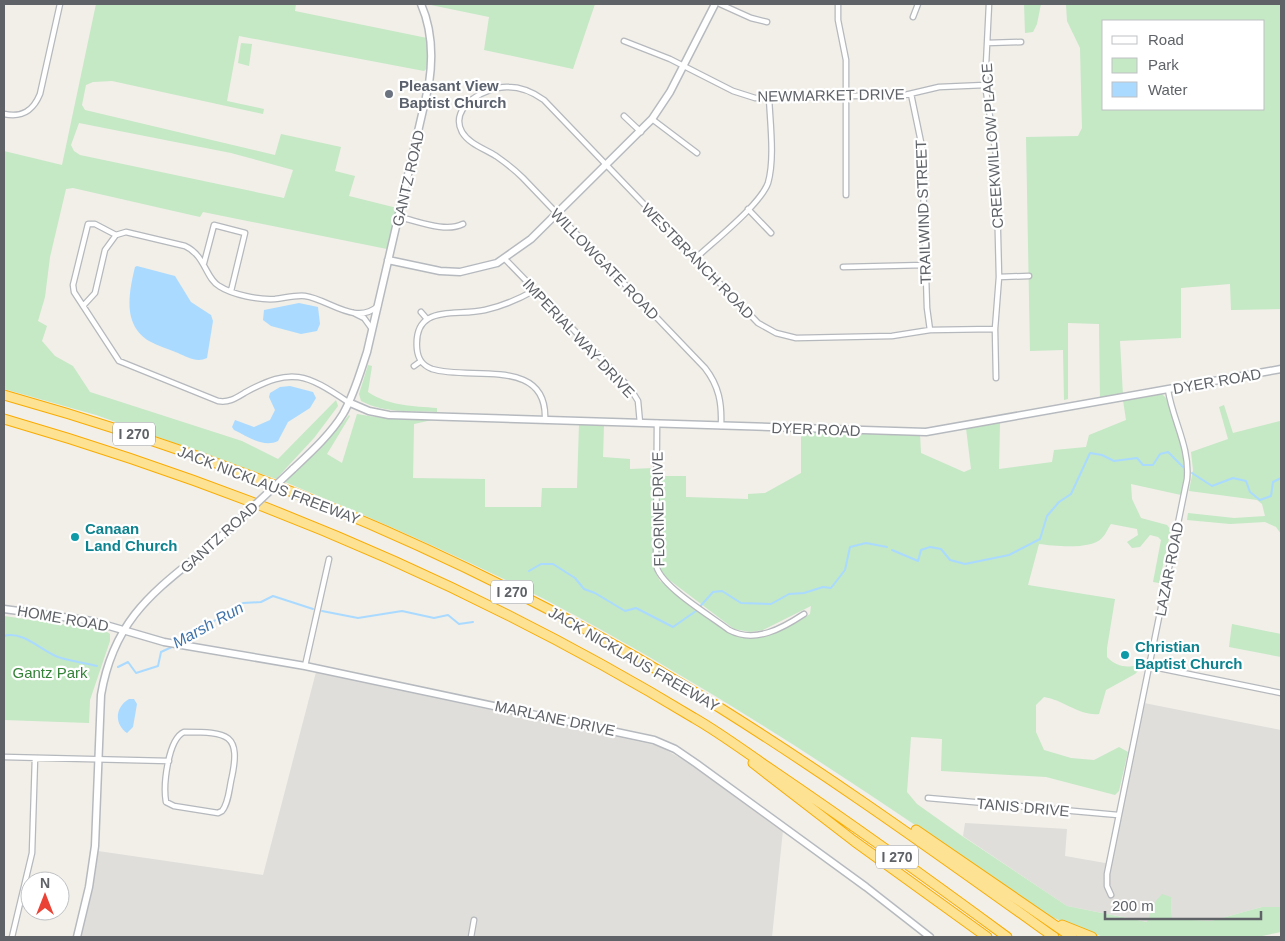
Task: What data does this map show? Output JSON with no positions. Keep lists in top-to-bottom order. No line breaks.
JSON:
{"streets":{"highway":["I 270","JACK NICKLAUS FREEWAY"],"street":["NEWMARKET DRIVE","CREEKWILLOW PLACE","GANTZ ROAD","TRAILWIND STREET","WESTBRANCH ROAD","WILLOWGATE ROAD","IMPERIAL WAY DRIVE","DYER ROAD","FLORINE DRIVE","LAZAR ROAD","HOME ROAD","MARLANE DRIVE","TANIS DRIVE"]},"crossings":[["NEWMARKET DRIVE","CREEKWILLOW PLACE"],["NEWMARKET DRIVE","TRAILWIND STREET"],["CREEKWILLOW PLACE","WESTBRANCH ROAD"],["GANTZ ROAD","DYER ROAD"],["GANTZ ROAD","HOME ROAD"],["GANTZ ROAD","MARLANE DRIVE"],["TRAILWIND STREET","WESTBRANCH ROAD"],["WESTBRANCH ROAD","WILLOWGATE ROAD"],["WILLOWGATE ROAD","DYER ROAD"],["IMPERIAL WAY DRIVE","DYER ROAD"],["DYER ROAD","FLORINE DRIVE"],["DYER ROAD","LAZAR ROAD"],["LAZAR ROAD","TANIS DRIVE"],["HOME ROAD","MARLANE DRIVE"]],"water":["Marsh Run"],"parks":["Gantz Park"],"places":["Pleasant View Baptist Church","Canaan Land Church","Christian Baptist Church"],"legend":["Road","Park","Water"],"scale_bar":"200 m","north":"top"}
